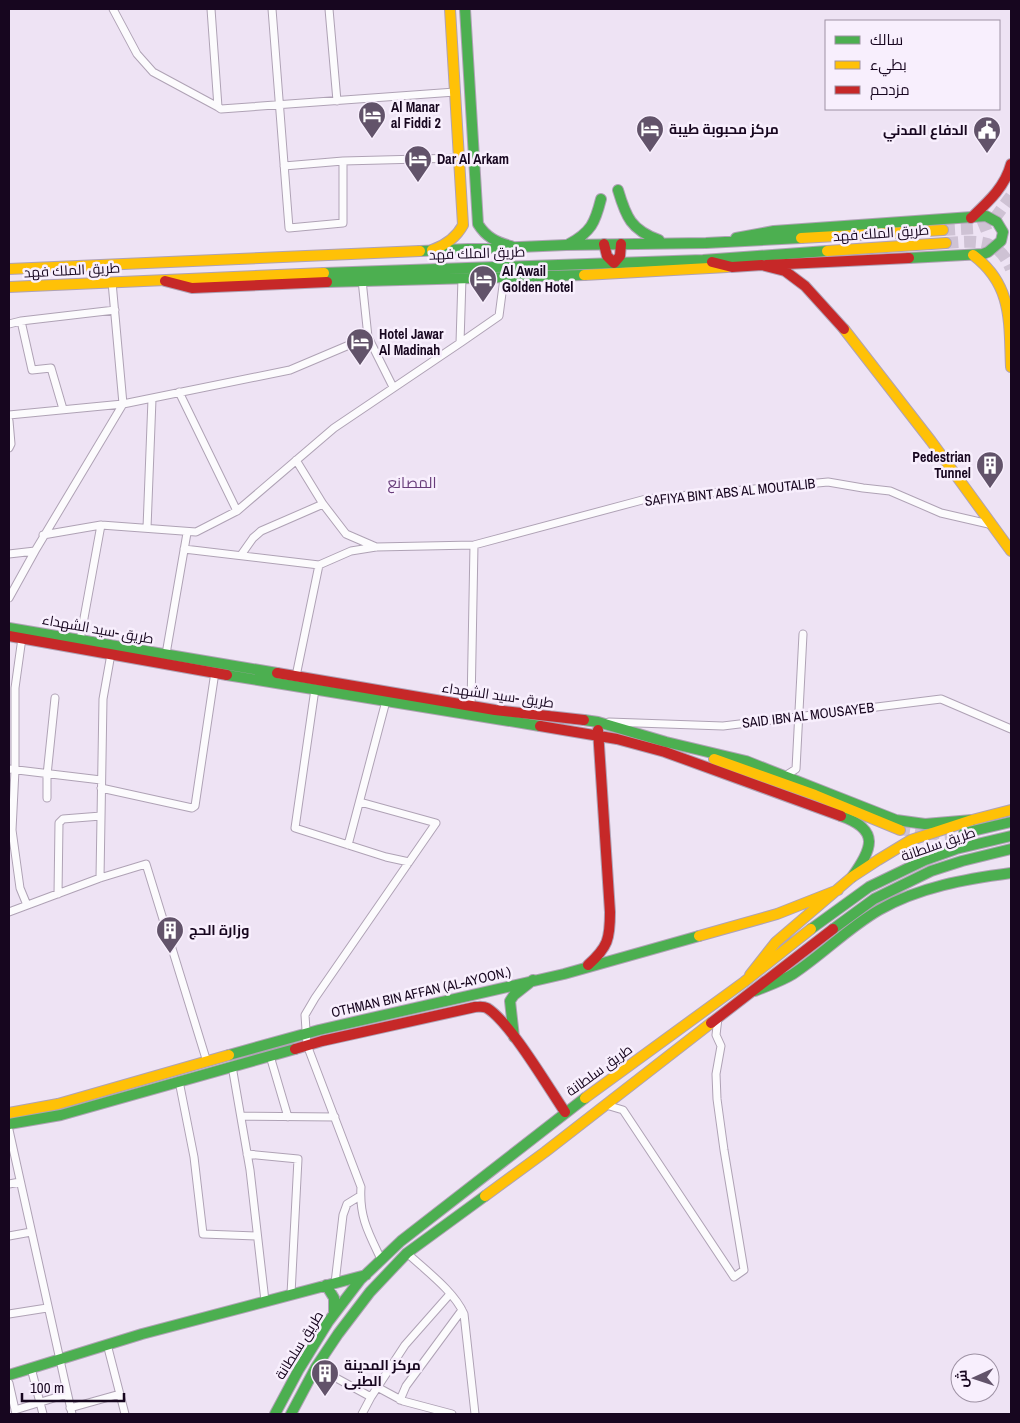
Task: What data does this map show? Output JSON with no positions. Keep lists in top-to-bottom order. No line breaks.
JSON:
{"streets":{"main road":["طريق الملك فهد","طريق -سيد الشهداء","طريق سلطانة","OTHMAN BIN AFFAN (AL-AYOON.)"],"street":["SAFIYA BINT ABS AL MOUTALIB","SAID IBN AL MOUSAYEB"]},"crossings":[["طريق -سيد الشهداء","SAID IBN AL MOUSAYEB"]],"districts":["المصانع"],"places":{"hotel":["Al Manar al Fiddi 2","مركز محبوبة طيبة","Dar Al Arkam","Al Awail Golden Hotel","Hotel Jawar Al Madinah"],"public building":["الدفاع المدني"],"building":["Pedestrian Tunnel","وزارة الحج","مرکز المدینة الطبی"]},"legend":["سالك","بطيء","مزدحم"],"scale_bar":"100 m","north":"left"}
